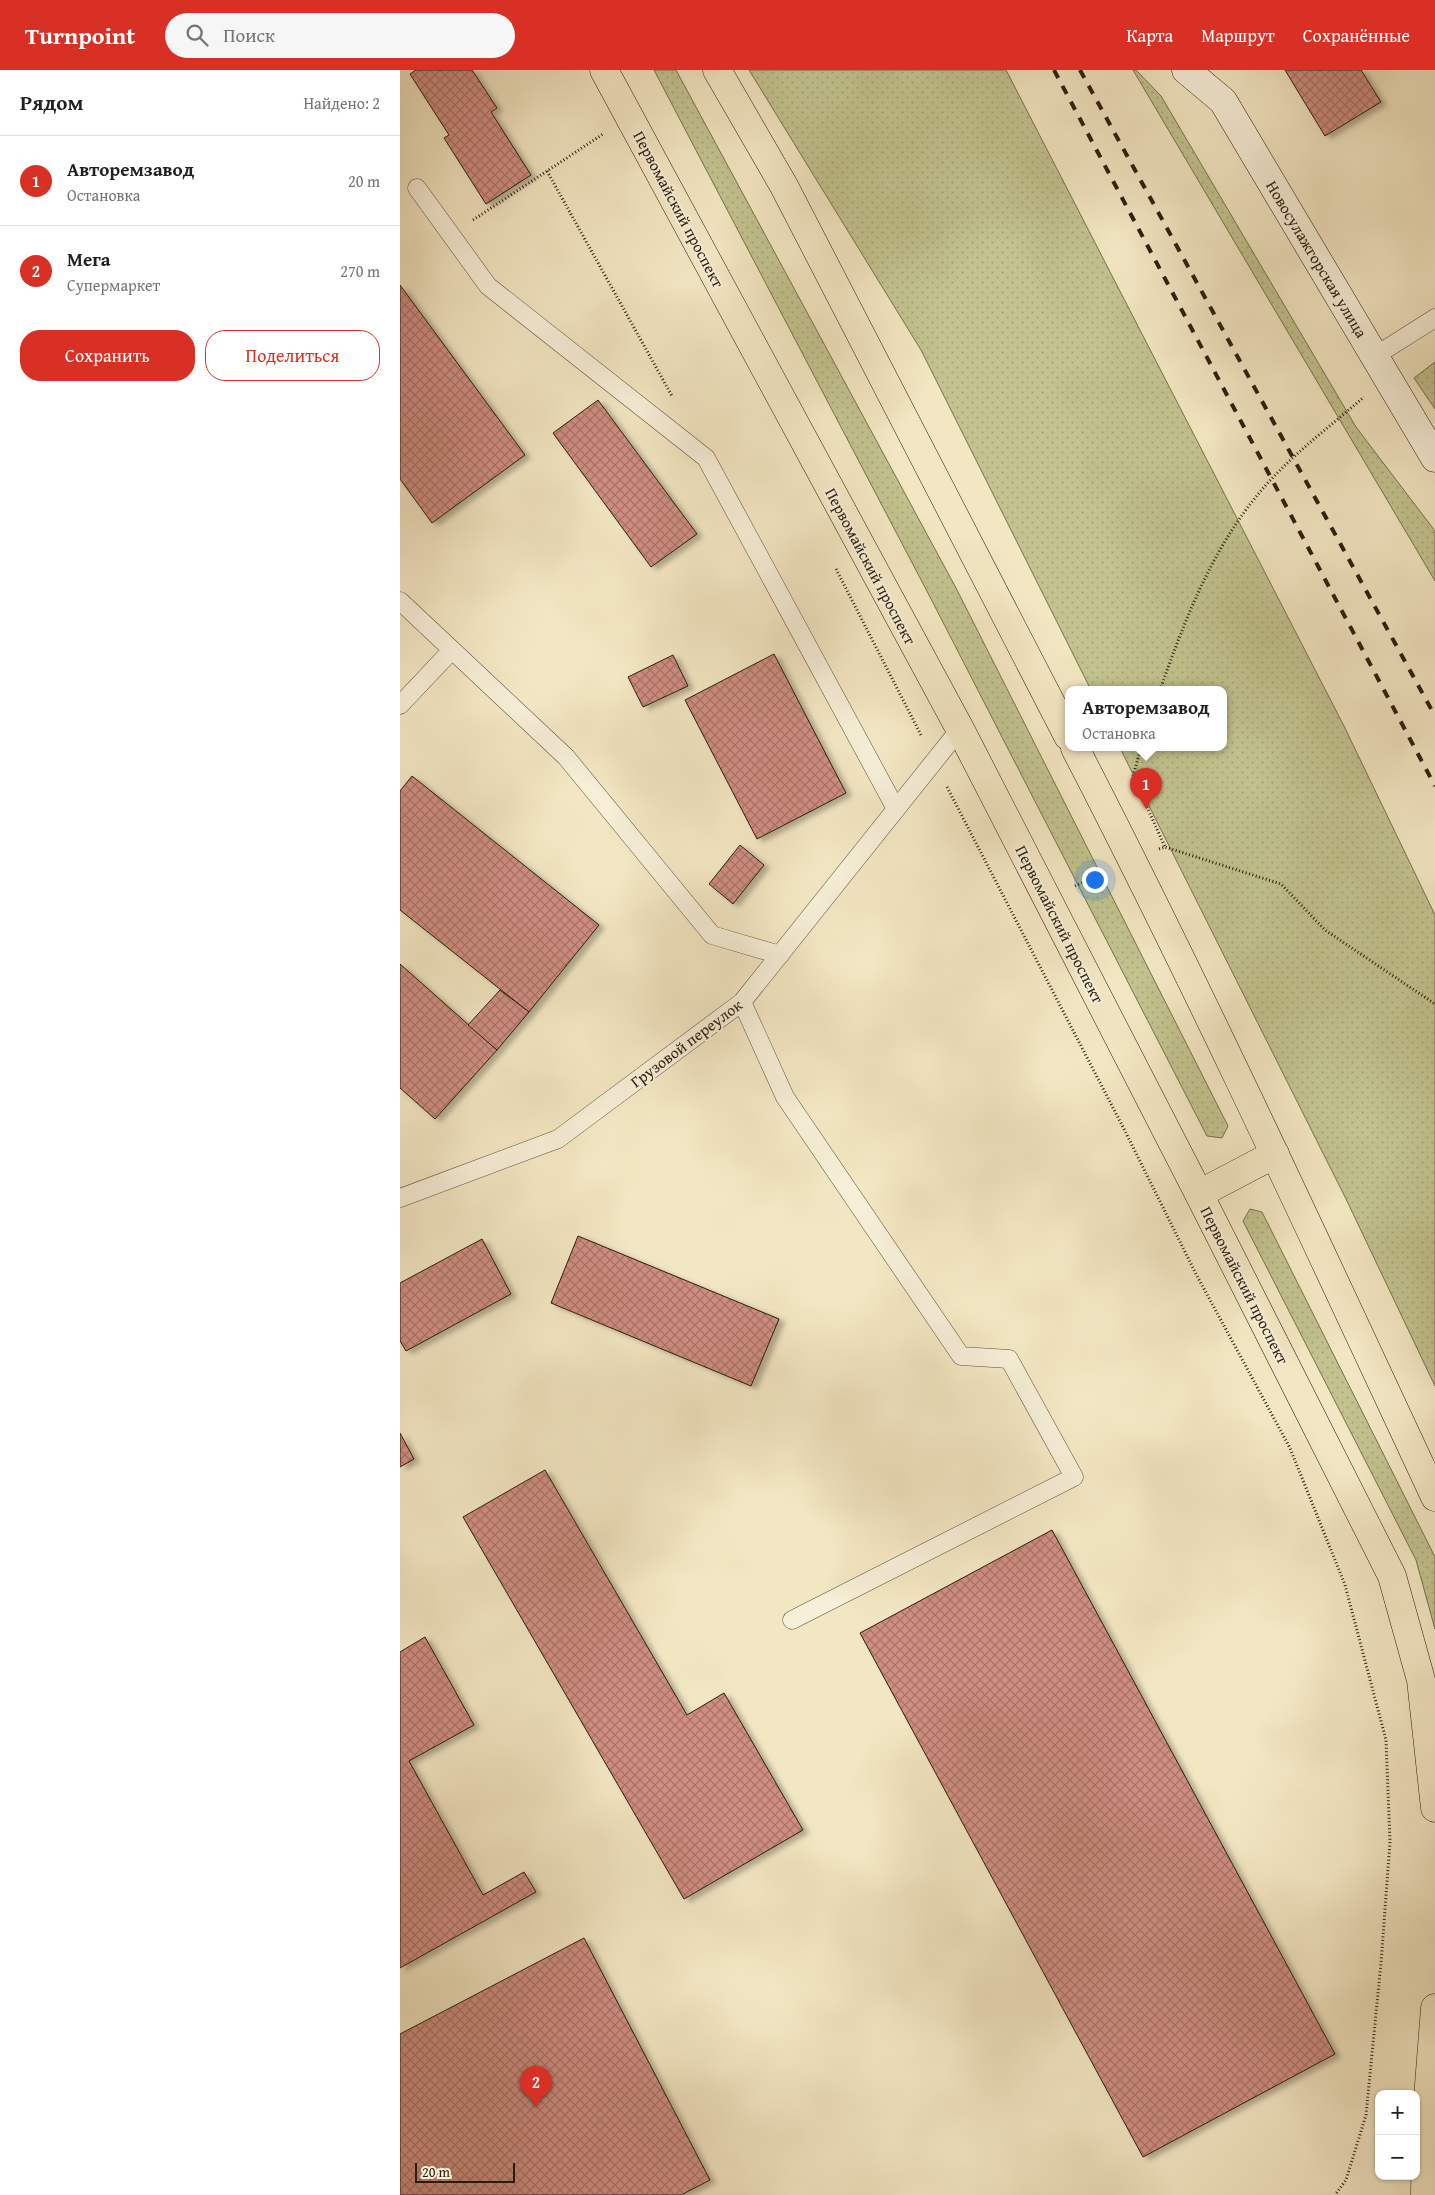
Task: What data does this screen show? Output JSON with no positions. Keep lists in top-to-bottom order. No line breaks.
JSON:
{"streets":{"main road":["Первомайский проспект","Новосулажгорская улица"],"lane":["Грузовой переулок"]},"crossings":[["Первомайский проспект","Грузовой переулок"]],"scale_bar":"20 m","page":{"header":"Turnpoint","search":"Поиск","nav":["Карта","Маршрут","Сохранённые"],"heading":["Рядом","Найдено: 2"],"list":[{"mark":"1","name":"Авторемзавод","note":"Остановка","value":"20 m"},{"mark":"2","name":"Мега","note":"Супермаркет","value":"270 m"}],"buttons":["Сохранить","Поделиться"],"popup":["Авторемзавод","Остановка"],"pins":["1","2"],"map_buttons":["+","−"],"scale":"20 m"}}
